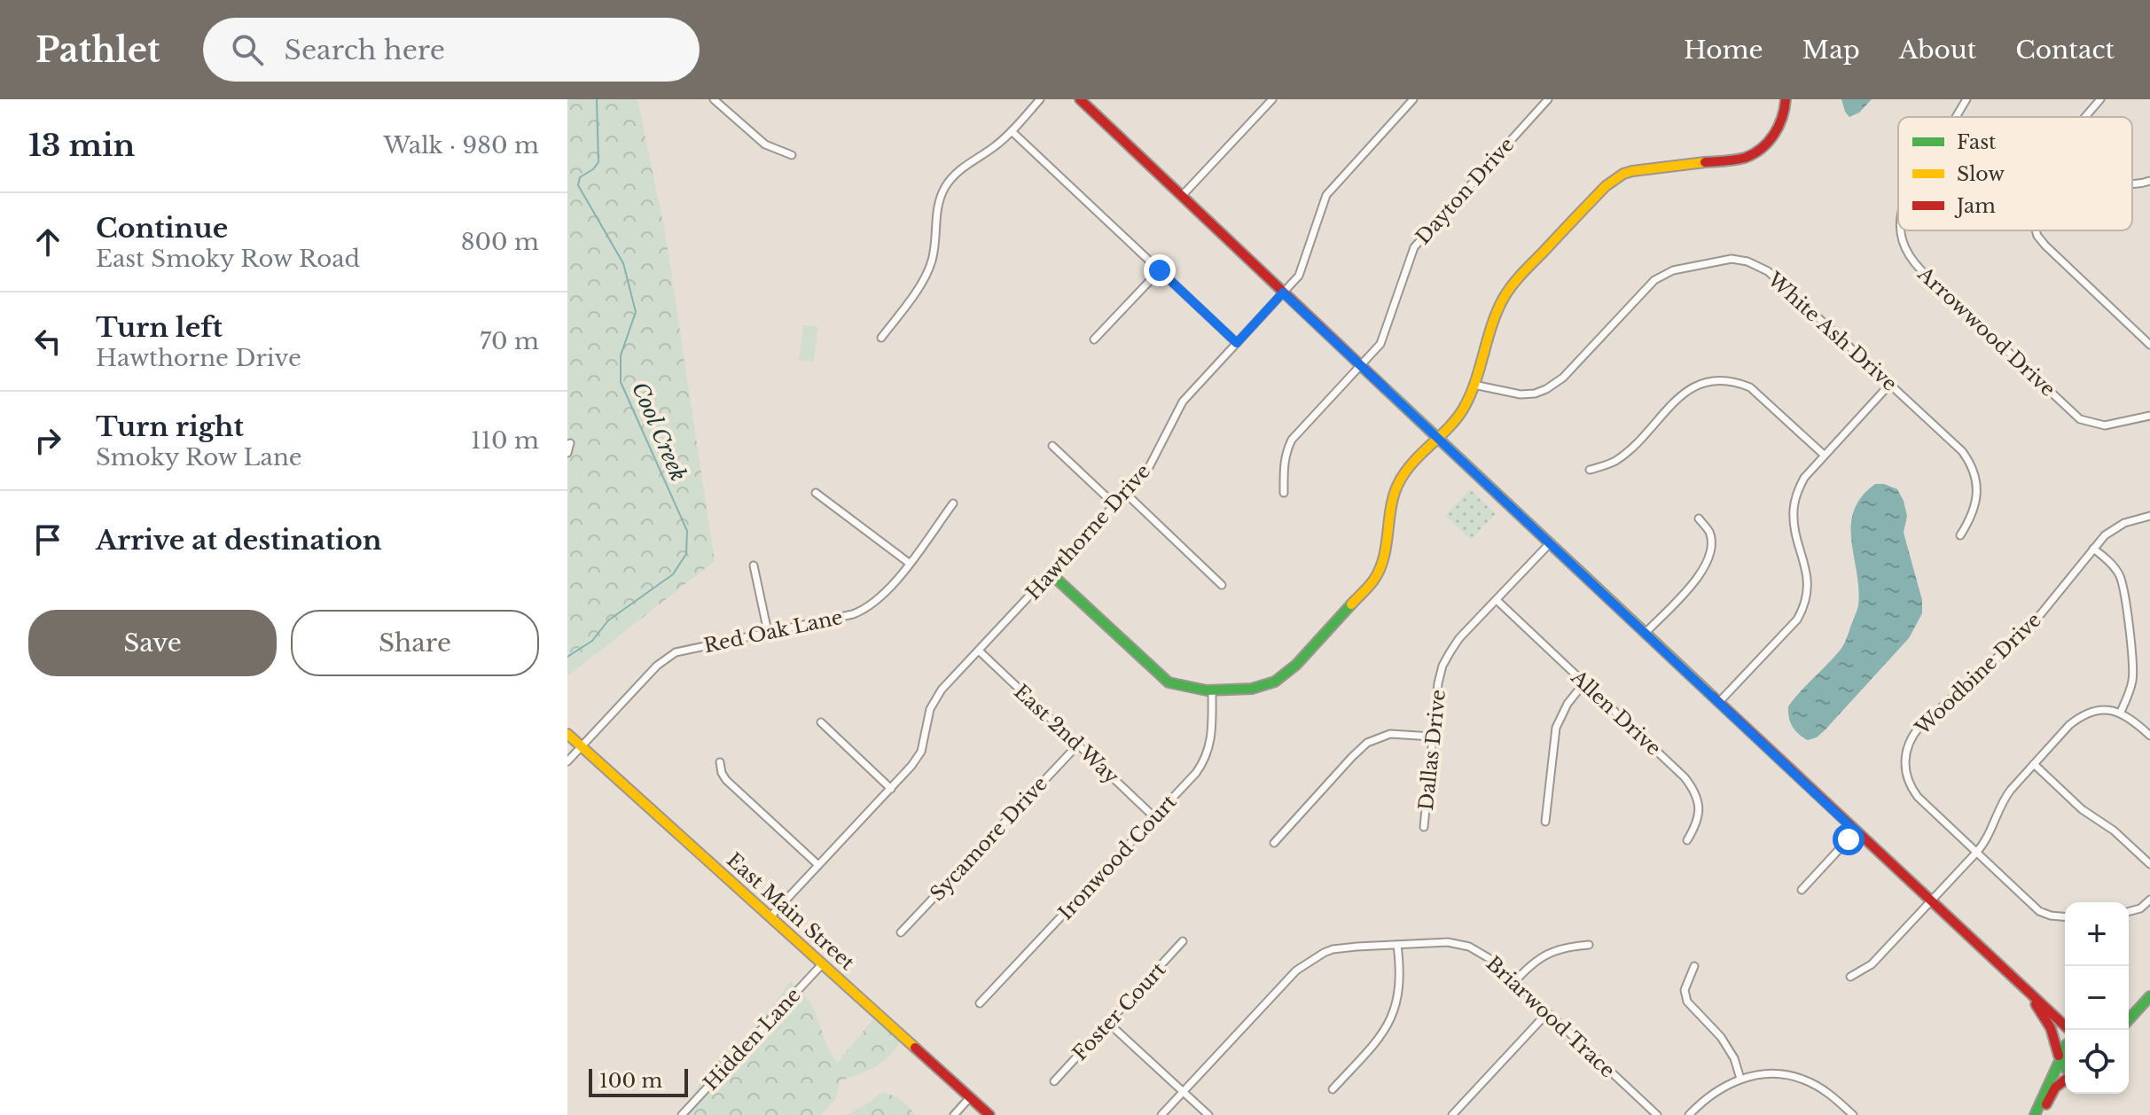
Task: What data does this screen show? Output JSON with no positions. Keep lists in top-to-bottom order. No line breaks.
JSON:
{"streets":{"street":["Dayton Drive","White Ash Drive","Arrowwood Drive","Hawthorne Drive","Red Oak Lane","Woodbine Drive","Allen Drive","East 2nd Way","Dallas Drive","Sycamore Drive","Ironwood Court","East Main Street","Foster Court","Briarwood Trace","Hidden Lane"]},"crossings":[["Hawthorne Drive","East 2nd Way"],["Hawthorne Drive","East Main Street"],["Red Oak Lane","East Main Street"],["Allen Drive","Dallas Drive"],["East 2nd Way","Sycamore Drive"],["East 2nd Way","Ironwood Court"],["East Main Street","Hidden Lane"]],"water":["Cool Creek"],"legend":["Fast","Slow","Jam"],"scale_bar":"100 m","page":{"header":"Pathlet","search":"Search here","nav":["Home","Map","About","Contact"],"heading":["13 min","Walk · 980 m"],"list":[["Continue","East Smoky Row Road","800 m"],["Turn left","Hawthorne Drive","70 m"],["Turn right","Smoky Row Lane","110 m"],"Arrive at destination"],"buttons":["Save","Share"],"map_buttons":["+","−"],"scale":"100 m"}}
